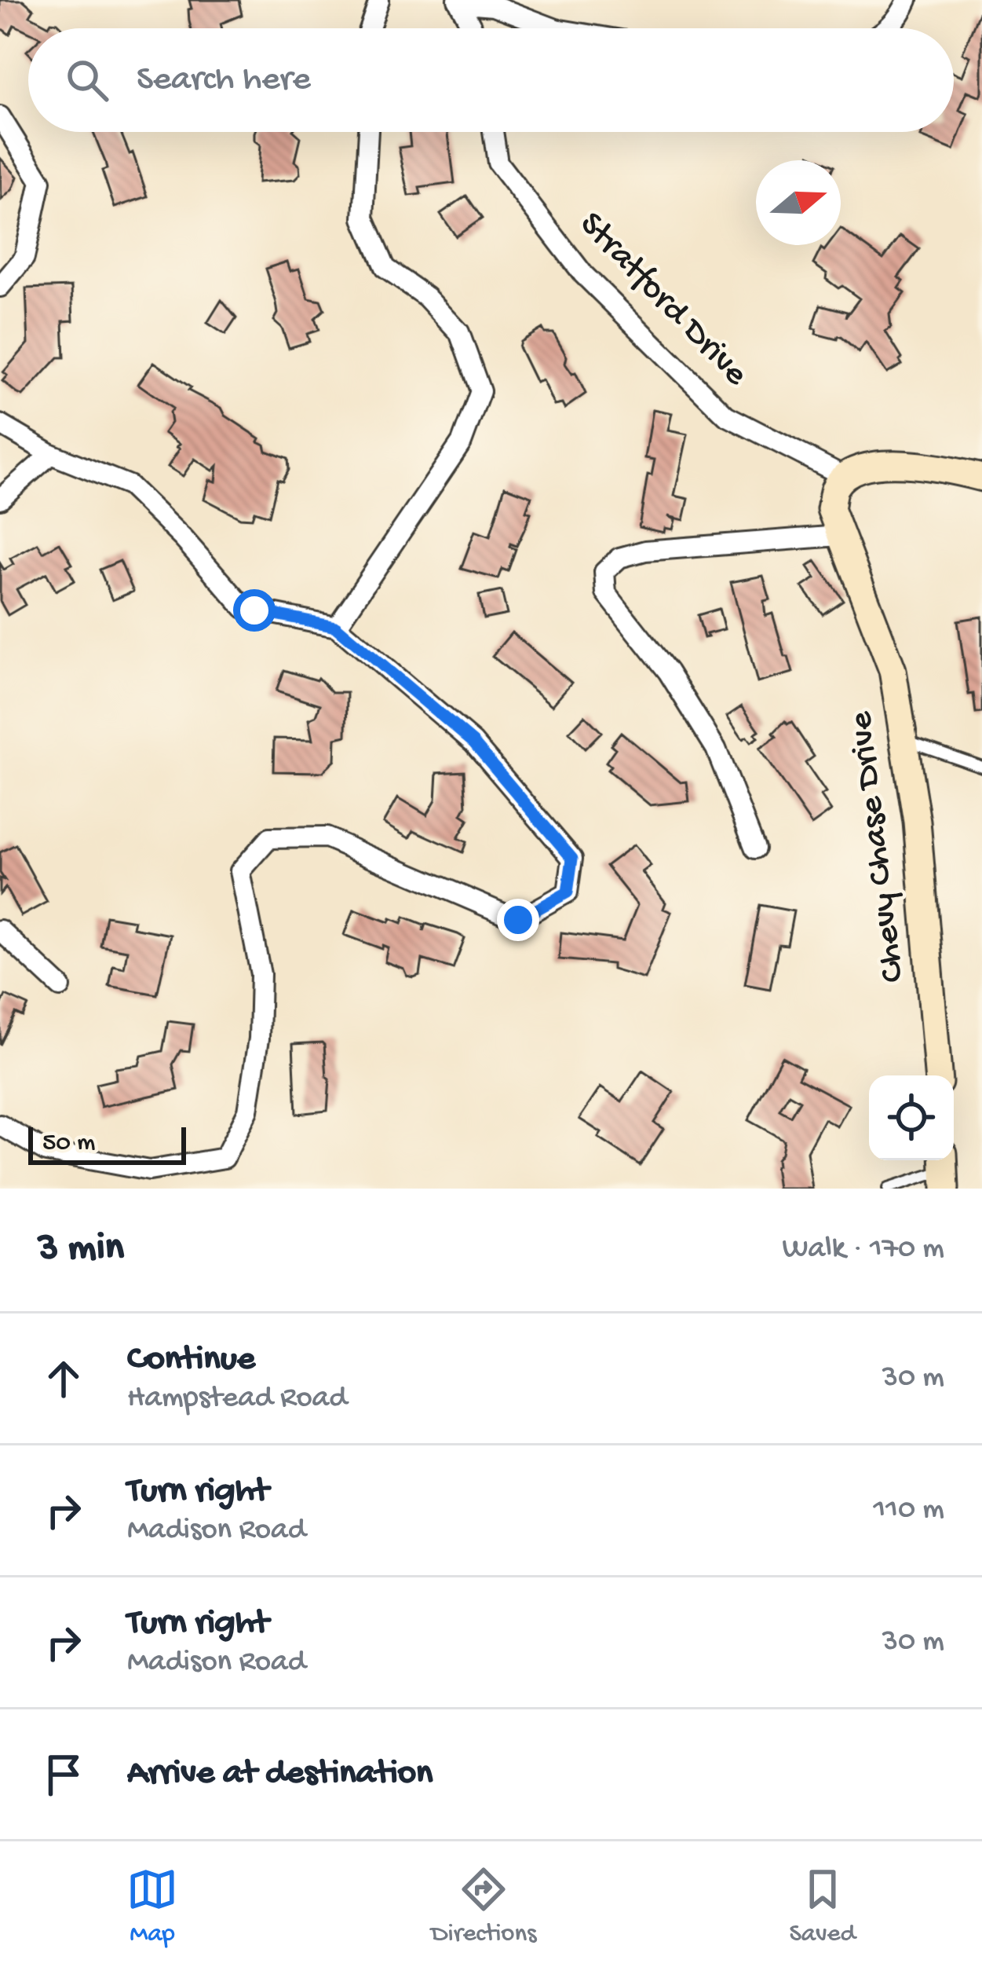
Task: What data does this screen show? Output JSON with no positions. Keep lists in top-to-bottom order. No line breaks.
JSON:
{"streets":{"main road":["Chevy Chase Drive"],"street":["Stratford Drive"]},"crossings":[["Stratford Drive","Chevy Chase Drive"]],"scale_bar":"50 m","north":"right","page":{"search":"Search here","scale":"50 m","heading":["3 min","Walk · 170 m"],"list":[["Continue","Hampstead Road","30 m"],["Turn right","Madison Road","110 m"],["Turn right","Madison Road","30 m"],"Arrive at destination"],"nav":["Map","Directions","Saved"]}}
